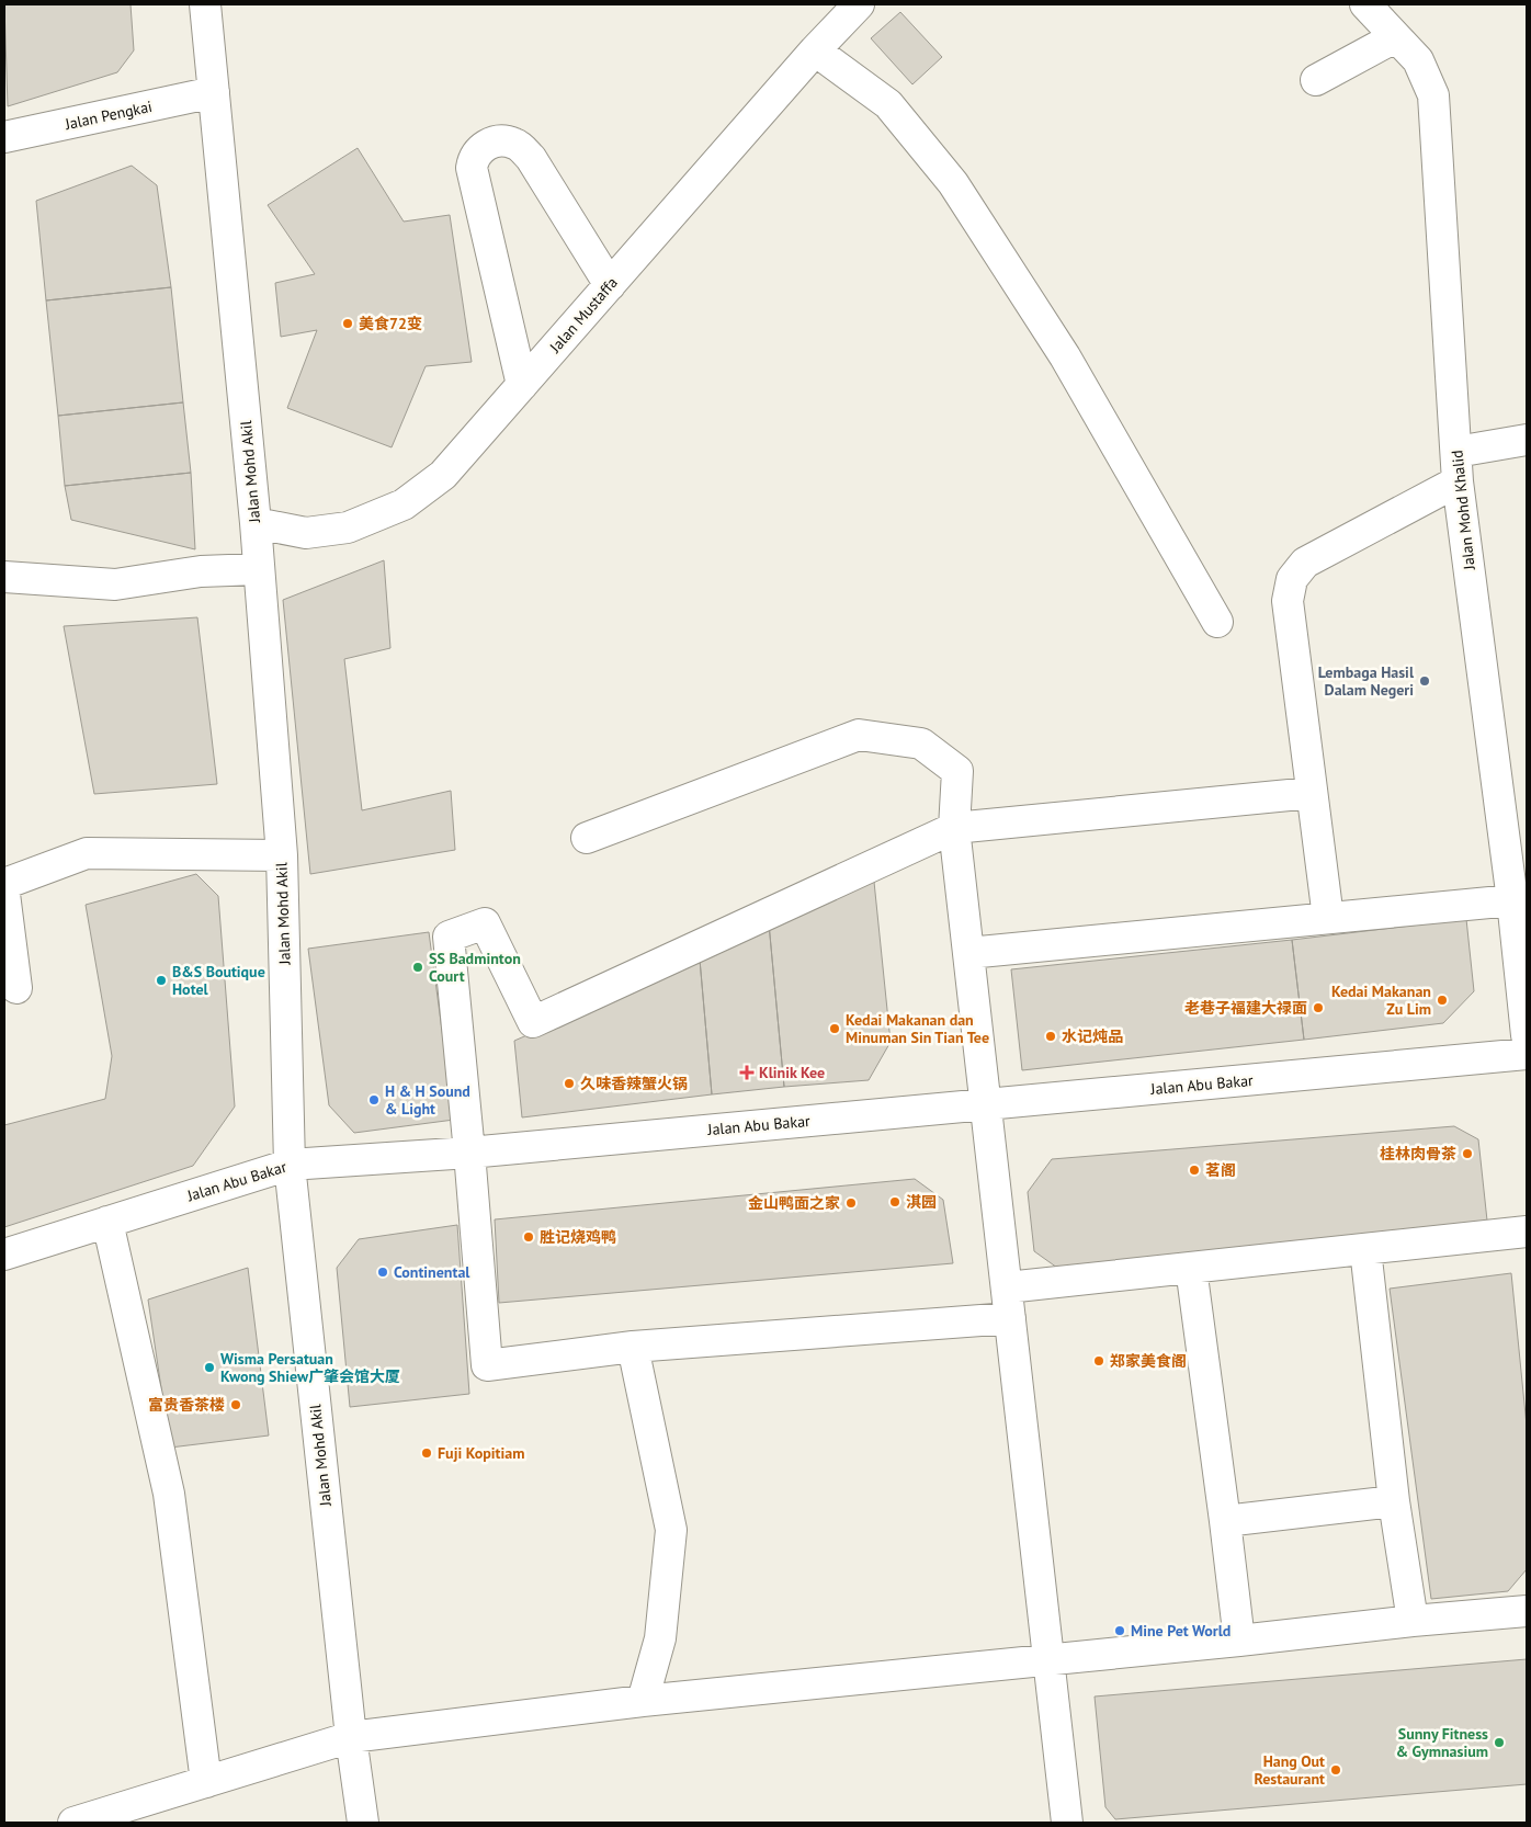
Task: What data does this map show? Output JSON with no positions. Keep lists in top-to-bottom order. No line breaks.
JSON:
{"streets":{"street":["Jalan Pengkai","Jalan Mustaffa","Jalan Mohd Akil","Jalan Mohd Khalid","Jalan Abu Bakar"]},"crossings":[["Jalan Pengkai","Jalan Mohd Akil"],["Jalan Mustaffa","Jalan Mohd Akil"],["Jalan Mohd Akil","Jalan Abu Bakar"]],"places":{"other":["美食72变","Lembaga Hasil Dalam Negeri","SS Badminton Court","B&S Boutique Hotel","Kedai Makanan Zu Lim","老巷子福建大禄面","Kedai Makanan dan Minuman Sin Tian Tee","水记炖品","久味香辣蟹火锅","H & H Sound & Light","桂林肉骨茶","茗阁","淇园","金山鸭面之家","胜记烧鸡鸭","Continental","郑家美食阁","Wisma Persatuan Kwong Shiew广肇会馆大厦","富贵香茶楼","Fuji Kopitiam","Mine Pet World","Sunny Fitness & Gymnasium","Hang Out Restaurant"],"health":["Klinik Kee"]}}
